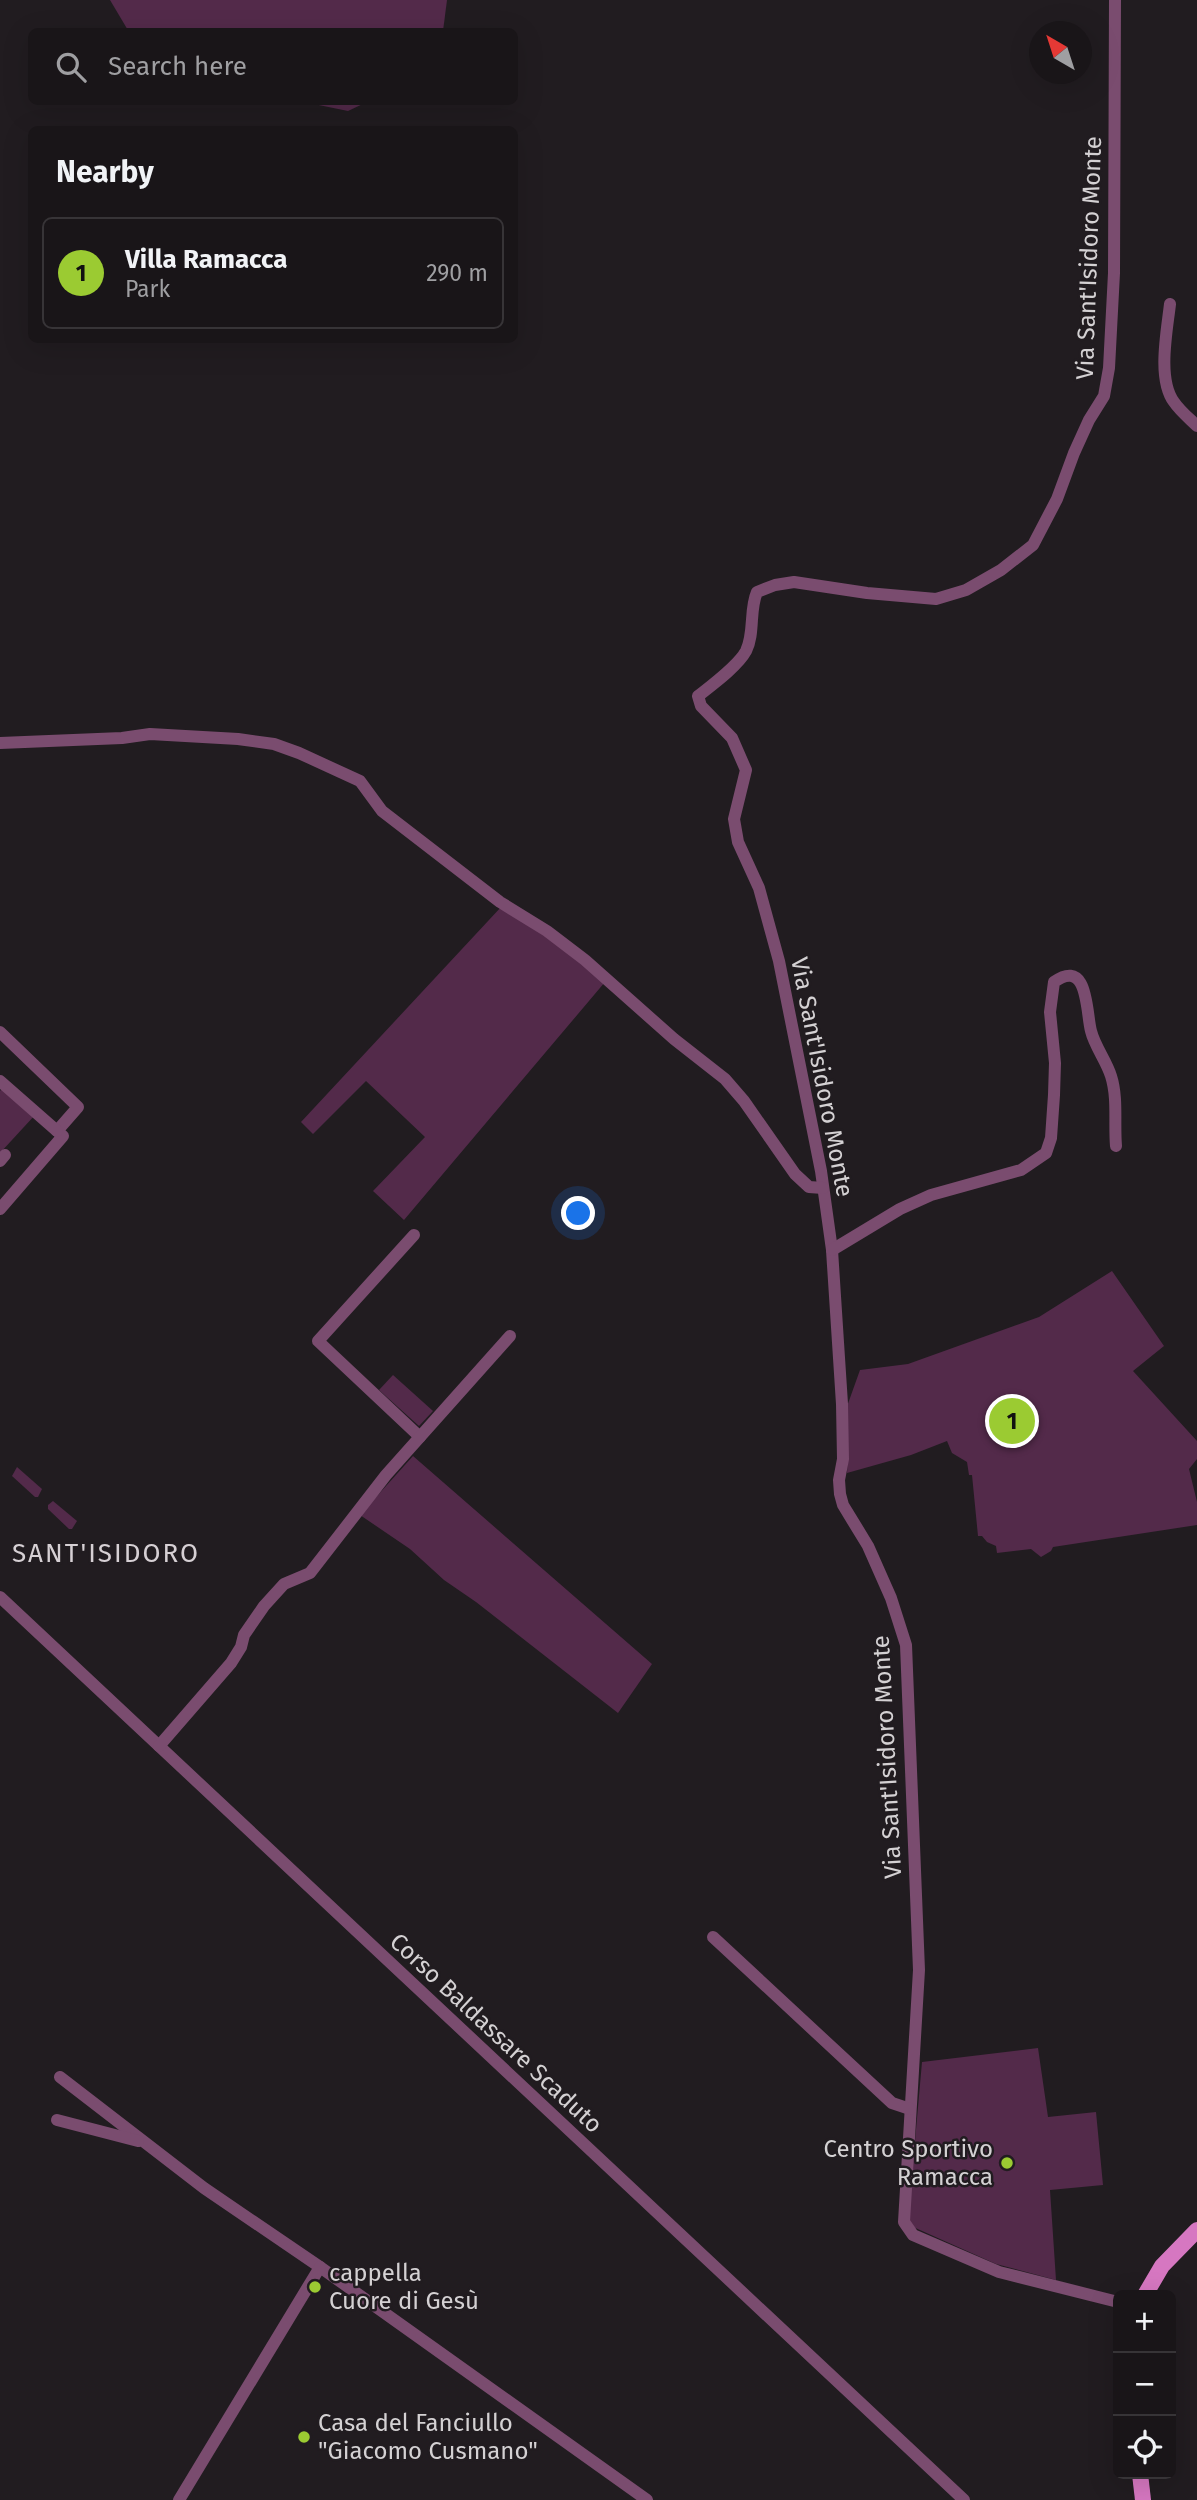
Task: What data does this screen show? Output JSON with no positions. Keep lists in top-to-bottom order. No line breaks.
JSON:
{"streets":{"street":["Via Sant'Isidoro Monte","Corso Baldassare Scaduto"]},"districts":["SANT'ISIDORO"],"places":["Centro Sportivo Ramacca","cappella Cuore di Gesù","Casa del Fanciullo \"Giacomo Cusmano\""],"north":"top left","page":{"search":"Search here","heading":"Nearby","list":[{"mark":"1","name":"Villa Ramacca","note":"Park","value":"290 m"}],"pins":"1","map_buttons":["+","−"]}}
